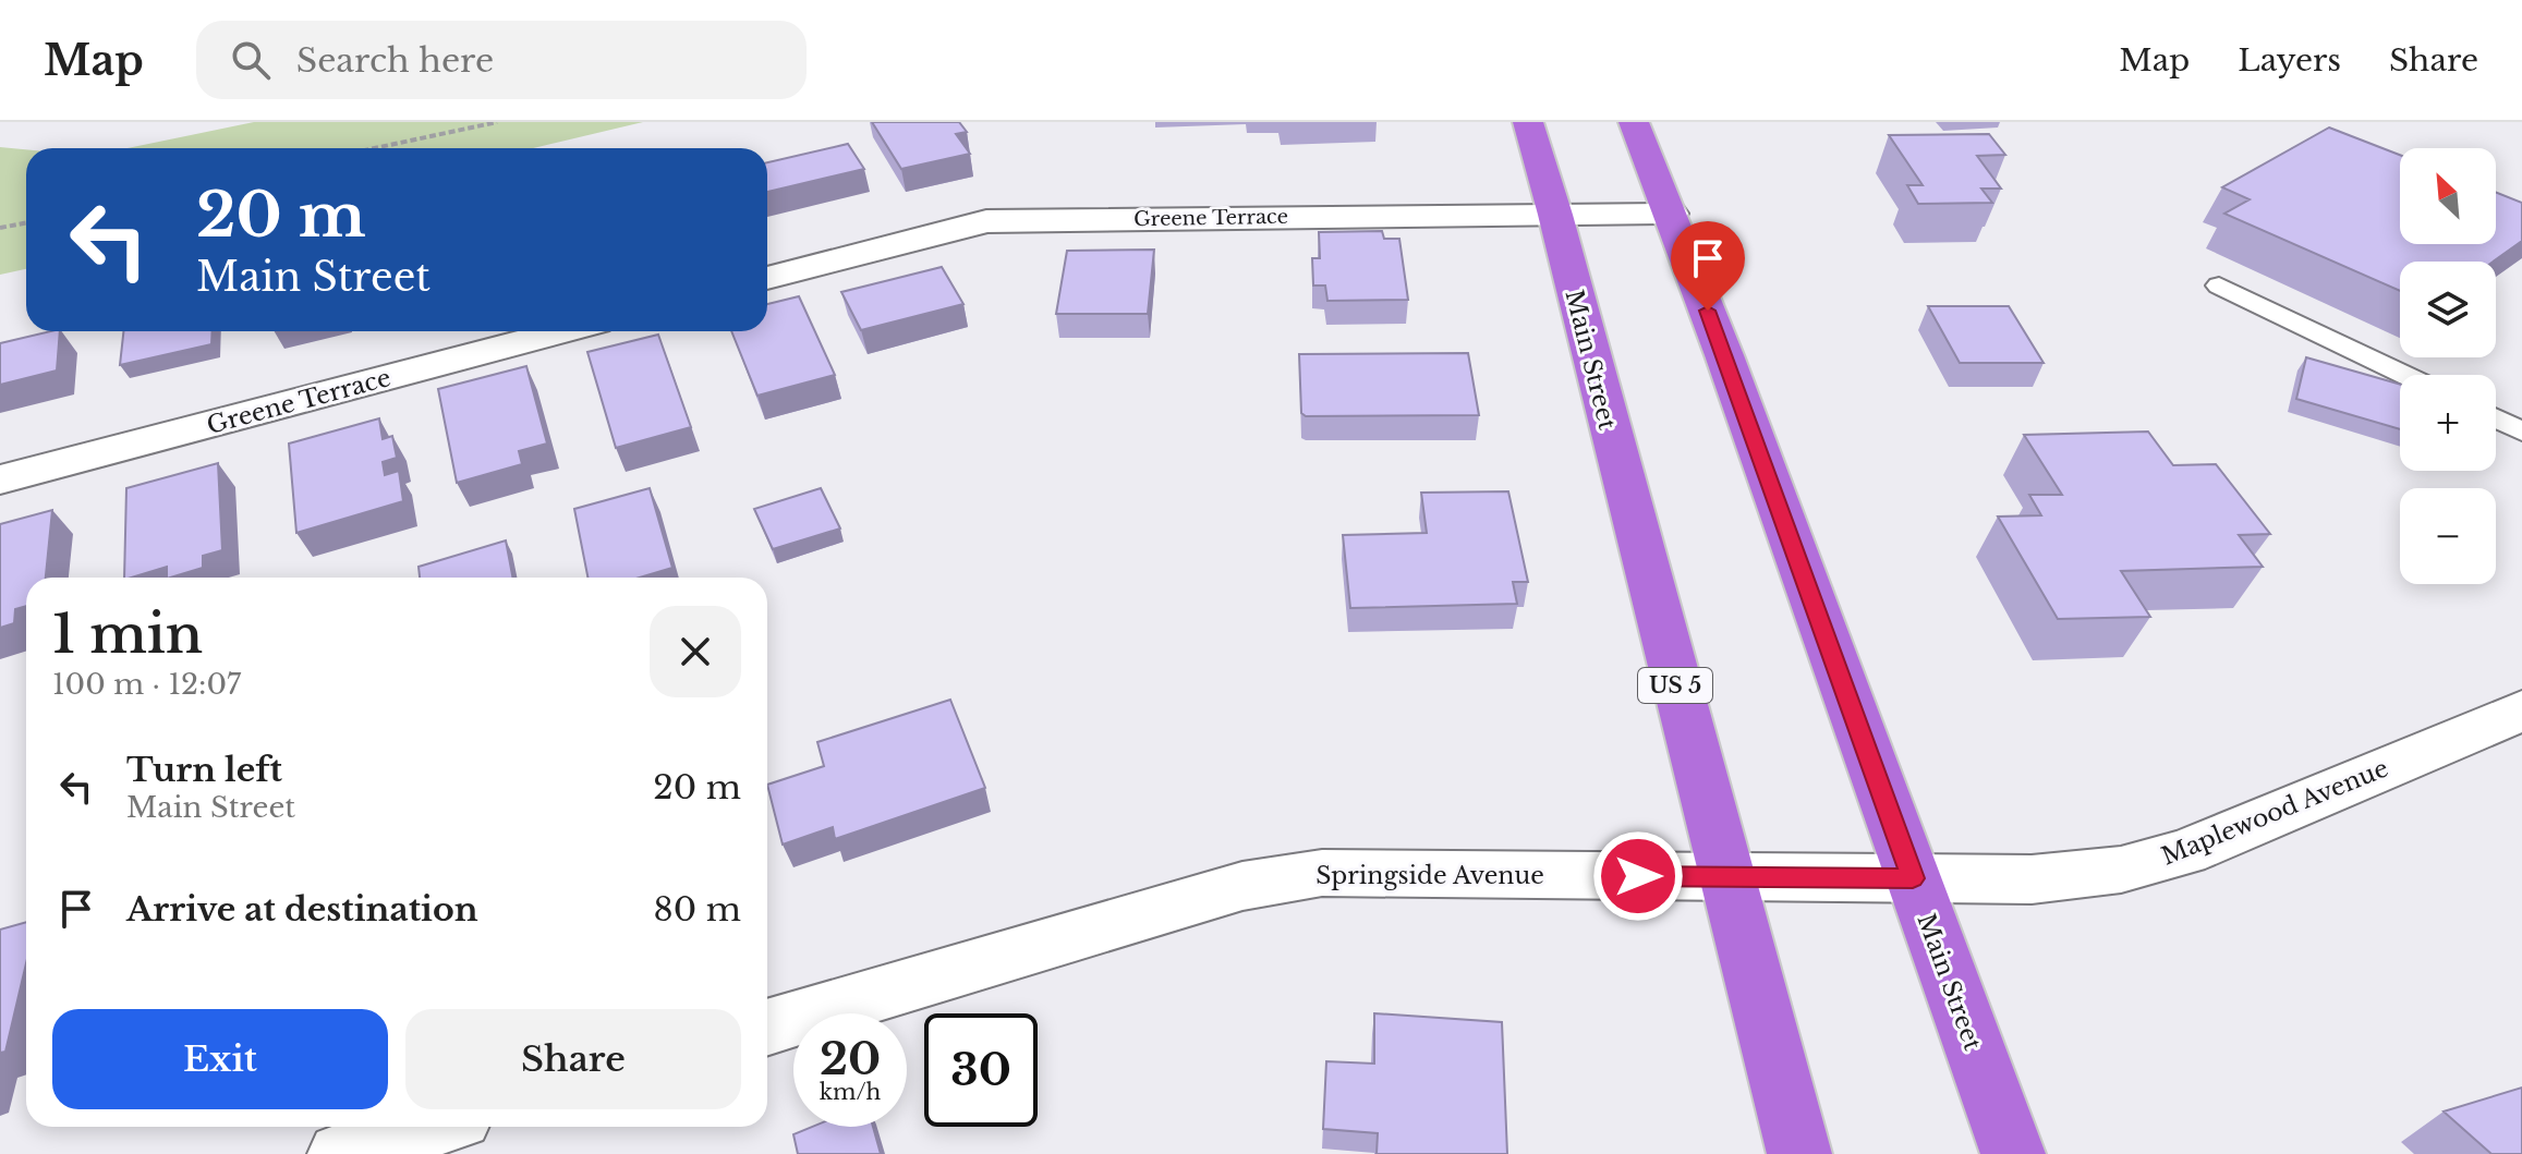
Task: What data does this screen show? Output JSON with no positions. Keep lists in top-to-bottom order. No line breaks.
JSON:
{"streets":{"highway":["Main Street","US 5"],"street":["Greene Terrace","Maplewood Avenue","Springside Avenue"]},"crossings":[["Greene Terrace","Main Street"],["Main Street","Maplewood Avenue"],["Main Street","Springside Avenue"],["Maplewood Avenue","Springside Avenue"]],"north":"top left","page":{"header":"Map","search":"Search here","nav":["Map","Layers","Share"],"map_buttons":["+","−"],"turn":["20 m","Main Street"],"heading":["1 min","100 m · 12:07"],"list":[{"name":"Turn left","note":"Main Street","value":"20 m"},{"name":"Arrive at destination","value":"80 m"}],"buttons":["Exit","Share"],"speed":"20 km/h","limit":"30"}}
